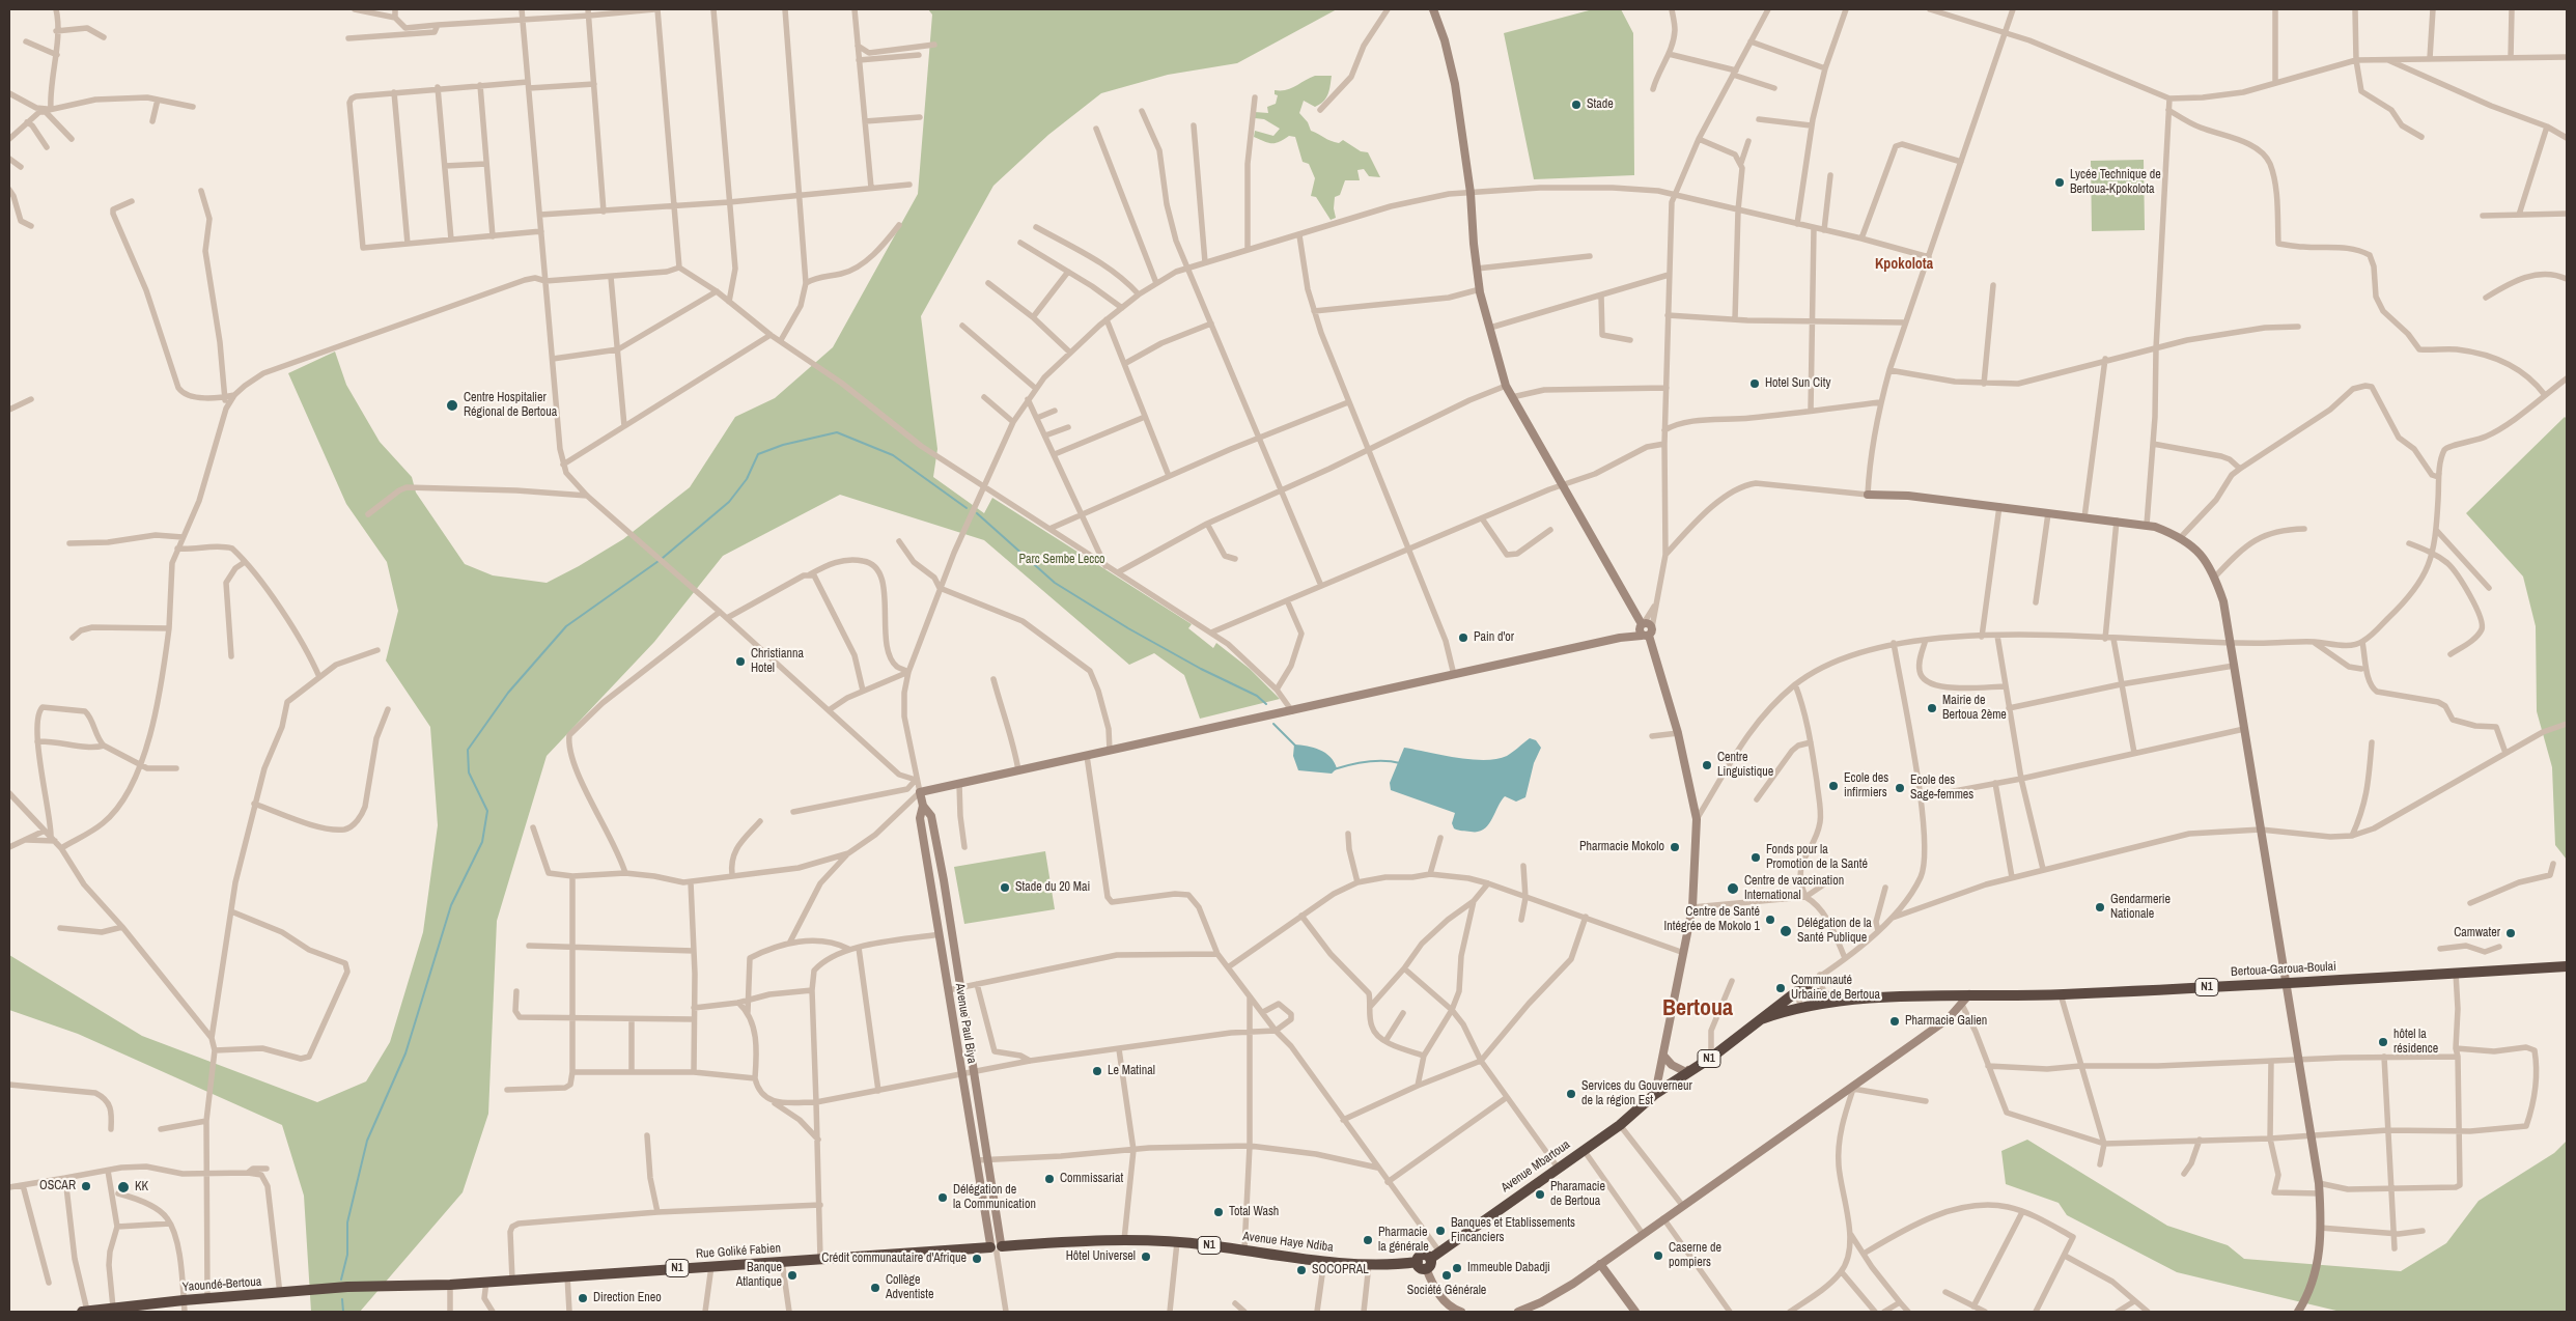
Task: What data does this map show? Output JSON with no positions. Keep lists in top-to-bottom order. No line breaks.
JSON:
{"streets":{"highway":["Bertoua-Garoua-Boulai","N1","Avenue Mbartoua","Avenue Haye Ndiba","Rue Goliké Fabien","Yaoundé-Bertoua"],"street":["Avenue Paul Biya"]},"crossings":[["Bertoua-Garoua-Boulai","N1"],["N1","Avenue Mbartoua"],["Avenue Paul Biya","Avenue Haye Ndiba"],["Avenue Paul Biya","Rue Goliké Fabien"],["Avenue Mbartoua","Avenue Haye Ndiba"],["Avenue Haye Ndiba","Rue Goliké Fabien"],["Rue Goliké Fabien","Yaoundé-Bertoua"]],"districts":["Kpokolota","Bertoua"],"parks":["Parc Sembe Lecco"],"places":["Stade","Lycée Technique de Bertoua-Kpokolota","Hotel Sun City","Centre Hospitalier Régional de Bertoua","Pain d'or","Christianna Hotel","Mairie de Bertoua 2ème","Centre Linguistique","Ecole des infirmiers","Ecole des Sage-femmes","Pharmacie Mokolo","Fonds pour la Promotion de la Santé","Stade du 20 Mai","Centre de vaccination International","Gendarmerie Nationale","Centre de Santé Intégrée de Mokolo 1","Délégation de la Santé Publique","Camwater","Communauté Urbaine de Bertoua","Pharmacie Galien","hôtel la résidence","Le Matinal","Services du Gouverneur de la région Est","Commissariat","OSCAR","KK","Pharamacie de Bertoua","Délégation de la Communication","Total Wash","Banques et Etablissements Fincanciers","Pharmacie la générale","Caserne de pompiers","Hôtel Universel","Crédit communautaire d'Afrique","Immeuble Dabadji","SOCOPRAL","Banque Atlantique","Société Générale","Collège Adventiste","Direction Eneo"]}
